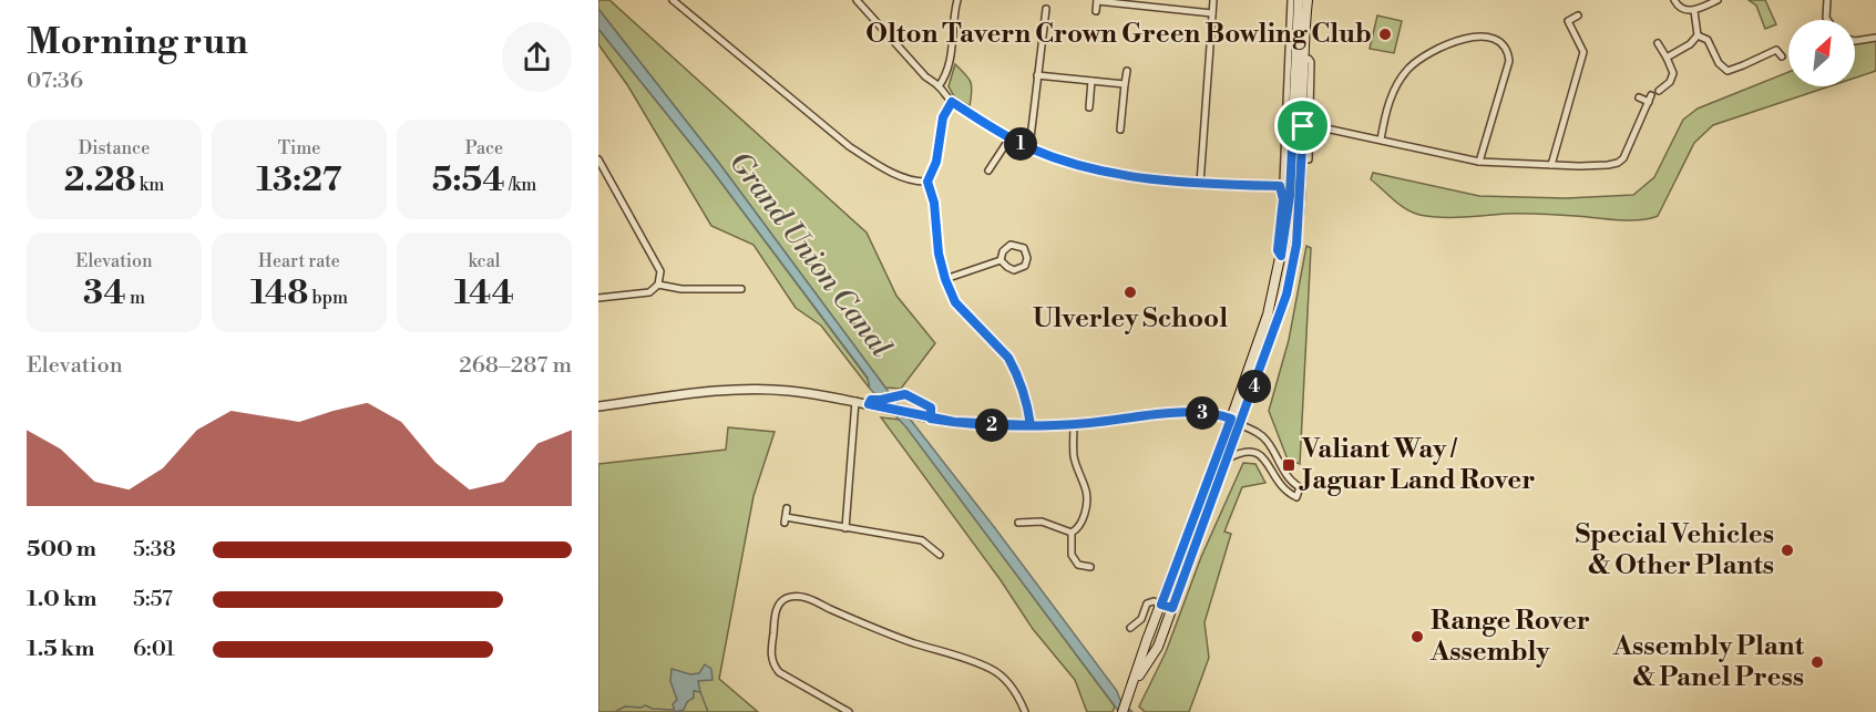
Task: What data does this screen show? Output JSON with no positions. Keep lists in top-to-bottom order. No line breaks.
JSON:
{"water":["Grand Union Canal"],"places":{"other":["Olton Tavern Crown Green Bowling Club","Ulverley School","Special Vehicles & Other Plants","Range Rover Assembly","Assembly Plant & Panel Press"],"transit":["Valiant Way / Jaguar Land Rover"]},"north":"top right","page":{"heading":["Morning run","07:36"],"stats":[["Distance","2.28 km"],["Time","13:27"],["Pace","5:54 /km"],["Elevation","34 m"],["Heart rate","148 bpm"],["kcal","144"]],"pins":["1","4","3","2"],"chart":["Elevation","268–287 m"],"list":[{"name":"500 m","note":"5:38"},{"name":"1.0 km","note":"5:57"},{"name":"1.5 km","note":"6:01"}]}}
